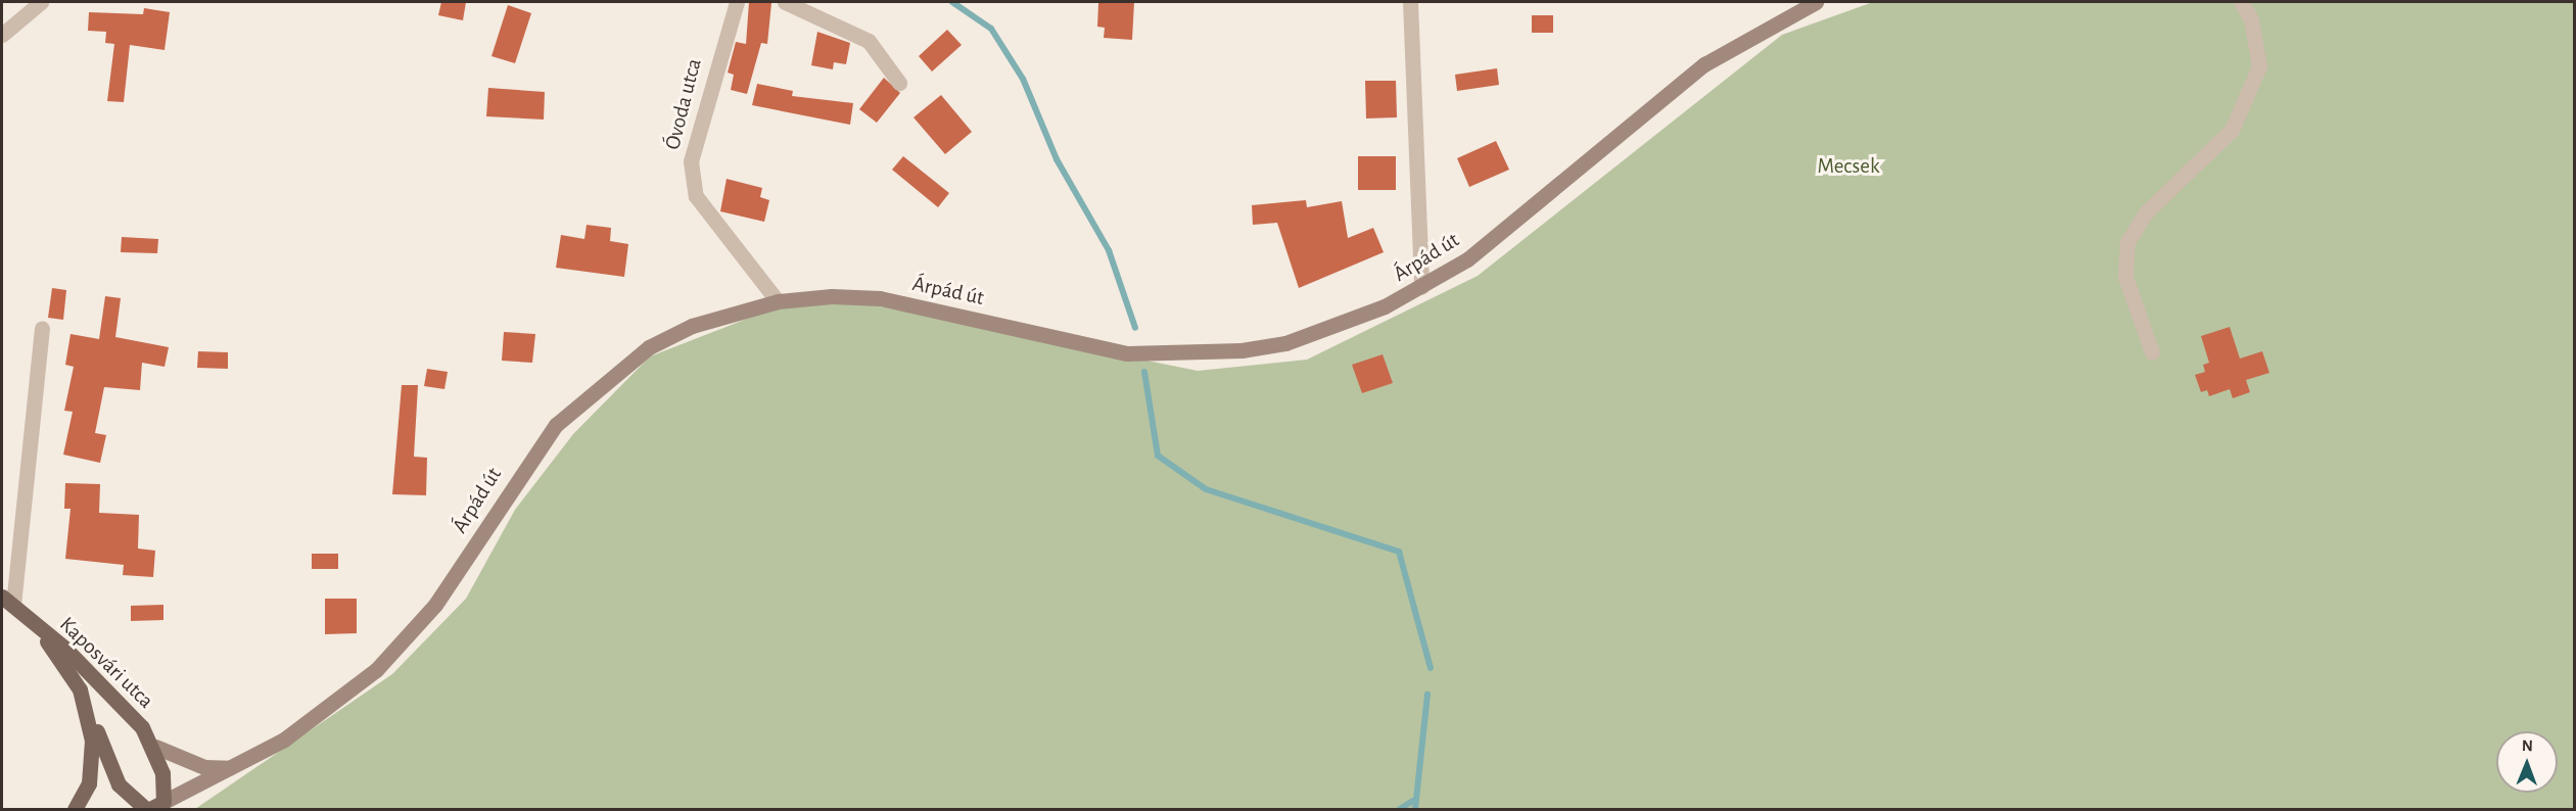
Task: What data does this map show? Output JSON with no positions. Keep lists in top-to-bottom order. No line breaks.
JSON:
{"streets":{"main road":["Árpád út","Kaposvári utca"],"street":["Óvoda utca"]},"crossings":[["Óvoda utca","Árpád út"],["Árpád út","Kaposvári utca"]],"parks":["Mecsek"],"north":"top"}
